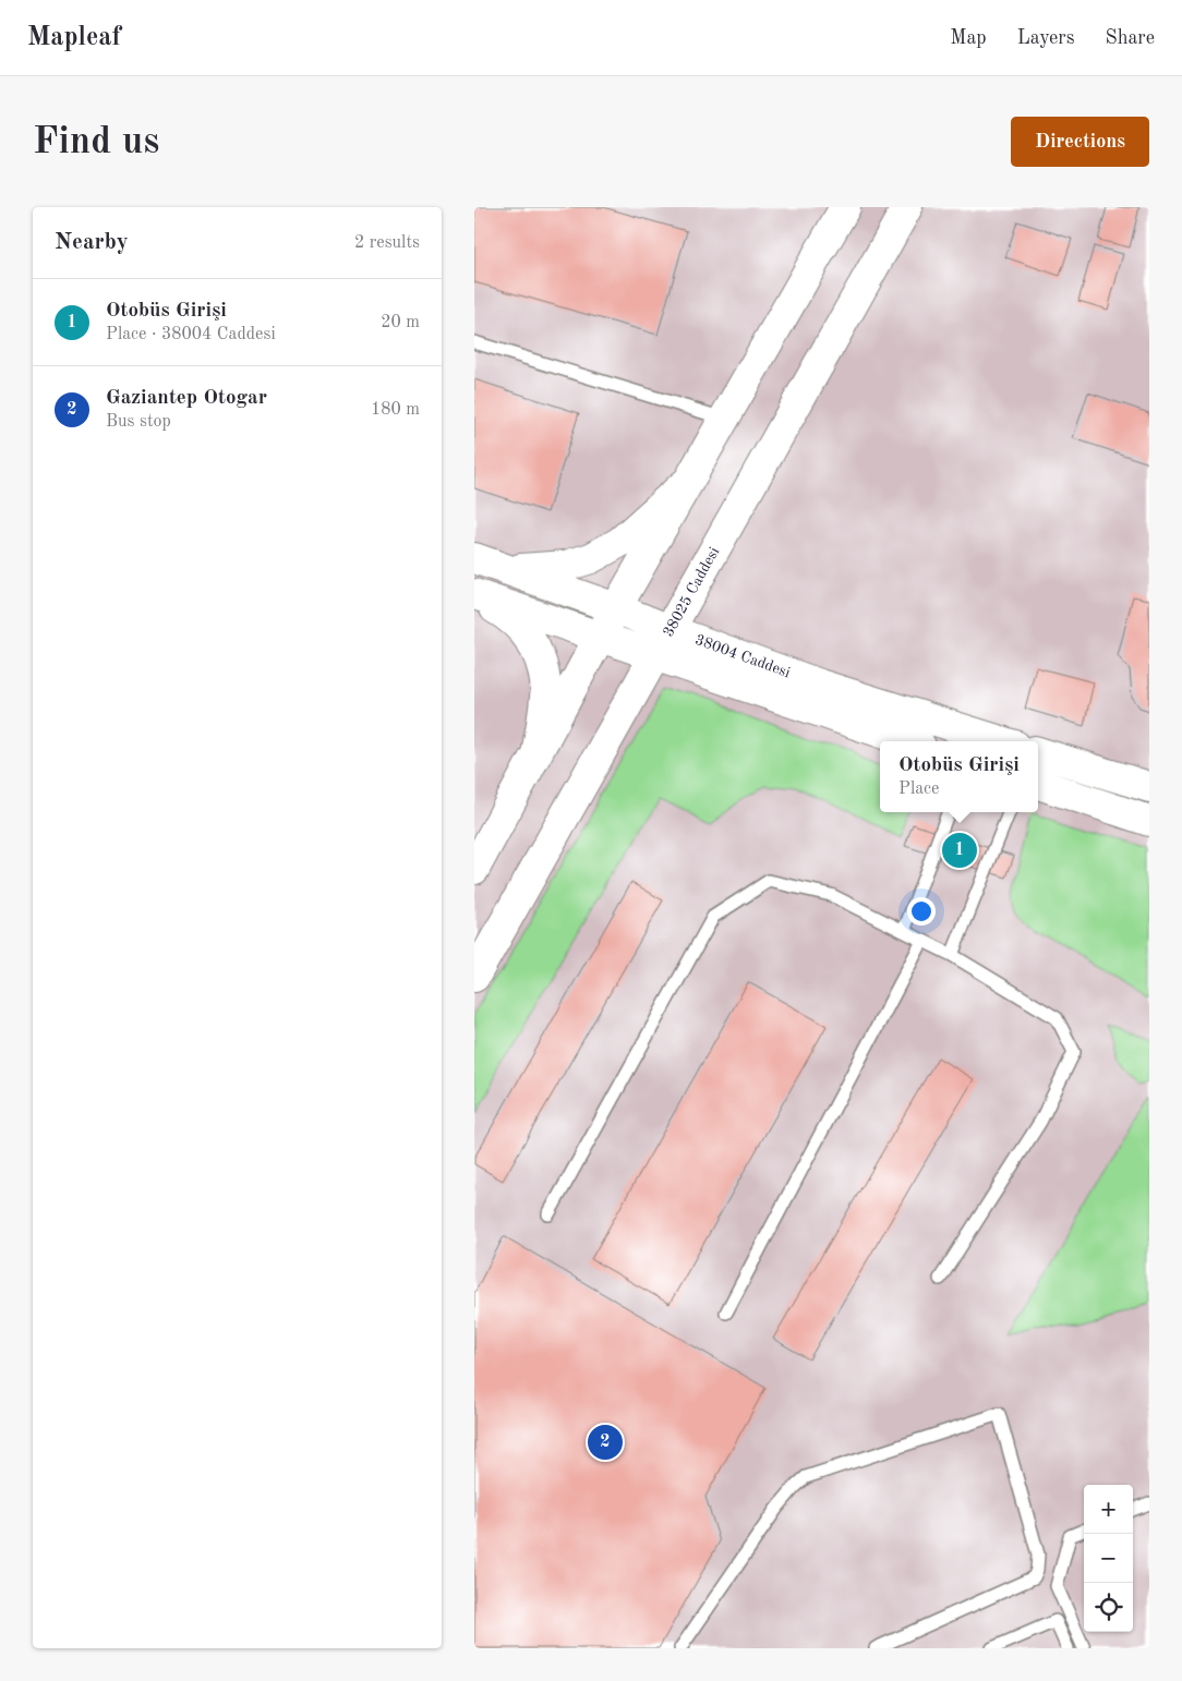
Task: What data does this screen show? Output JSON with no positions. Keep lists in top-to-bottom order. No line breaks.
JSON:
{"streets":{"street":["38025 Caddesi","38004 Caddesi"]},"crossings":[["38025 Caddesi","38004 Caddesi"]],"page":{"header":"Mapleaf","nav":["Map","Layers","Share"],"buttons":"Directions","title":"Find us","heading":["Nearby","2 results"],"list":[{"mark":"1","name":"Otobüs Girişi","note":"Place · 38004 Caddesi","value":"20 m"},{"mark":"2","name":"Gaziantep Otogar","note":"Bus stop","value":"180 m"}],"popup":["Otobüs Girişi","Place"],"pins":["1","2"],"map_buttons":["+","−"]}}
